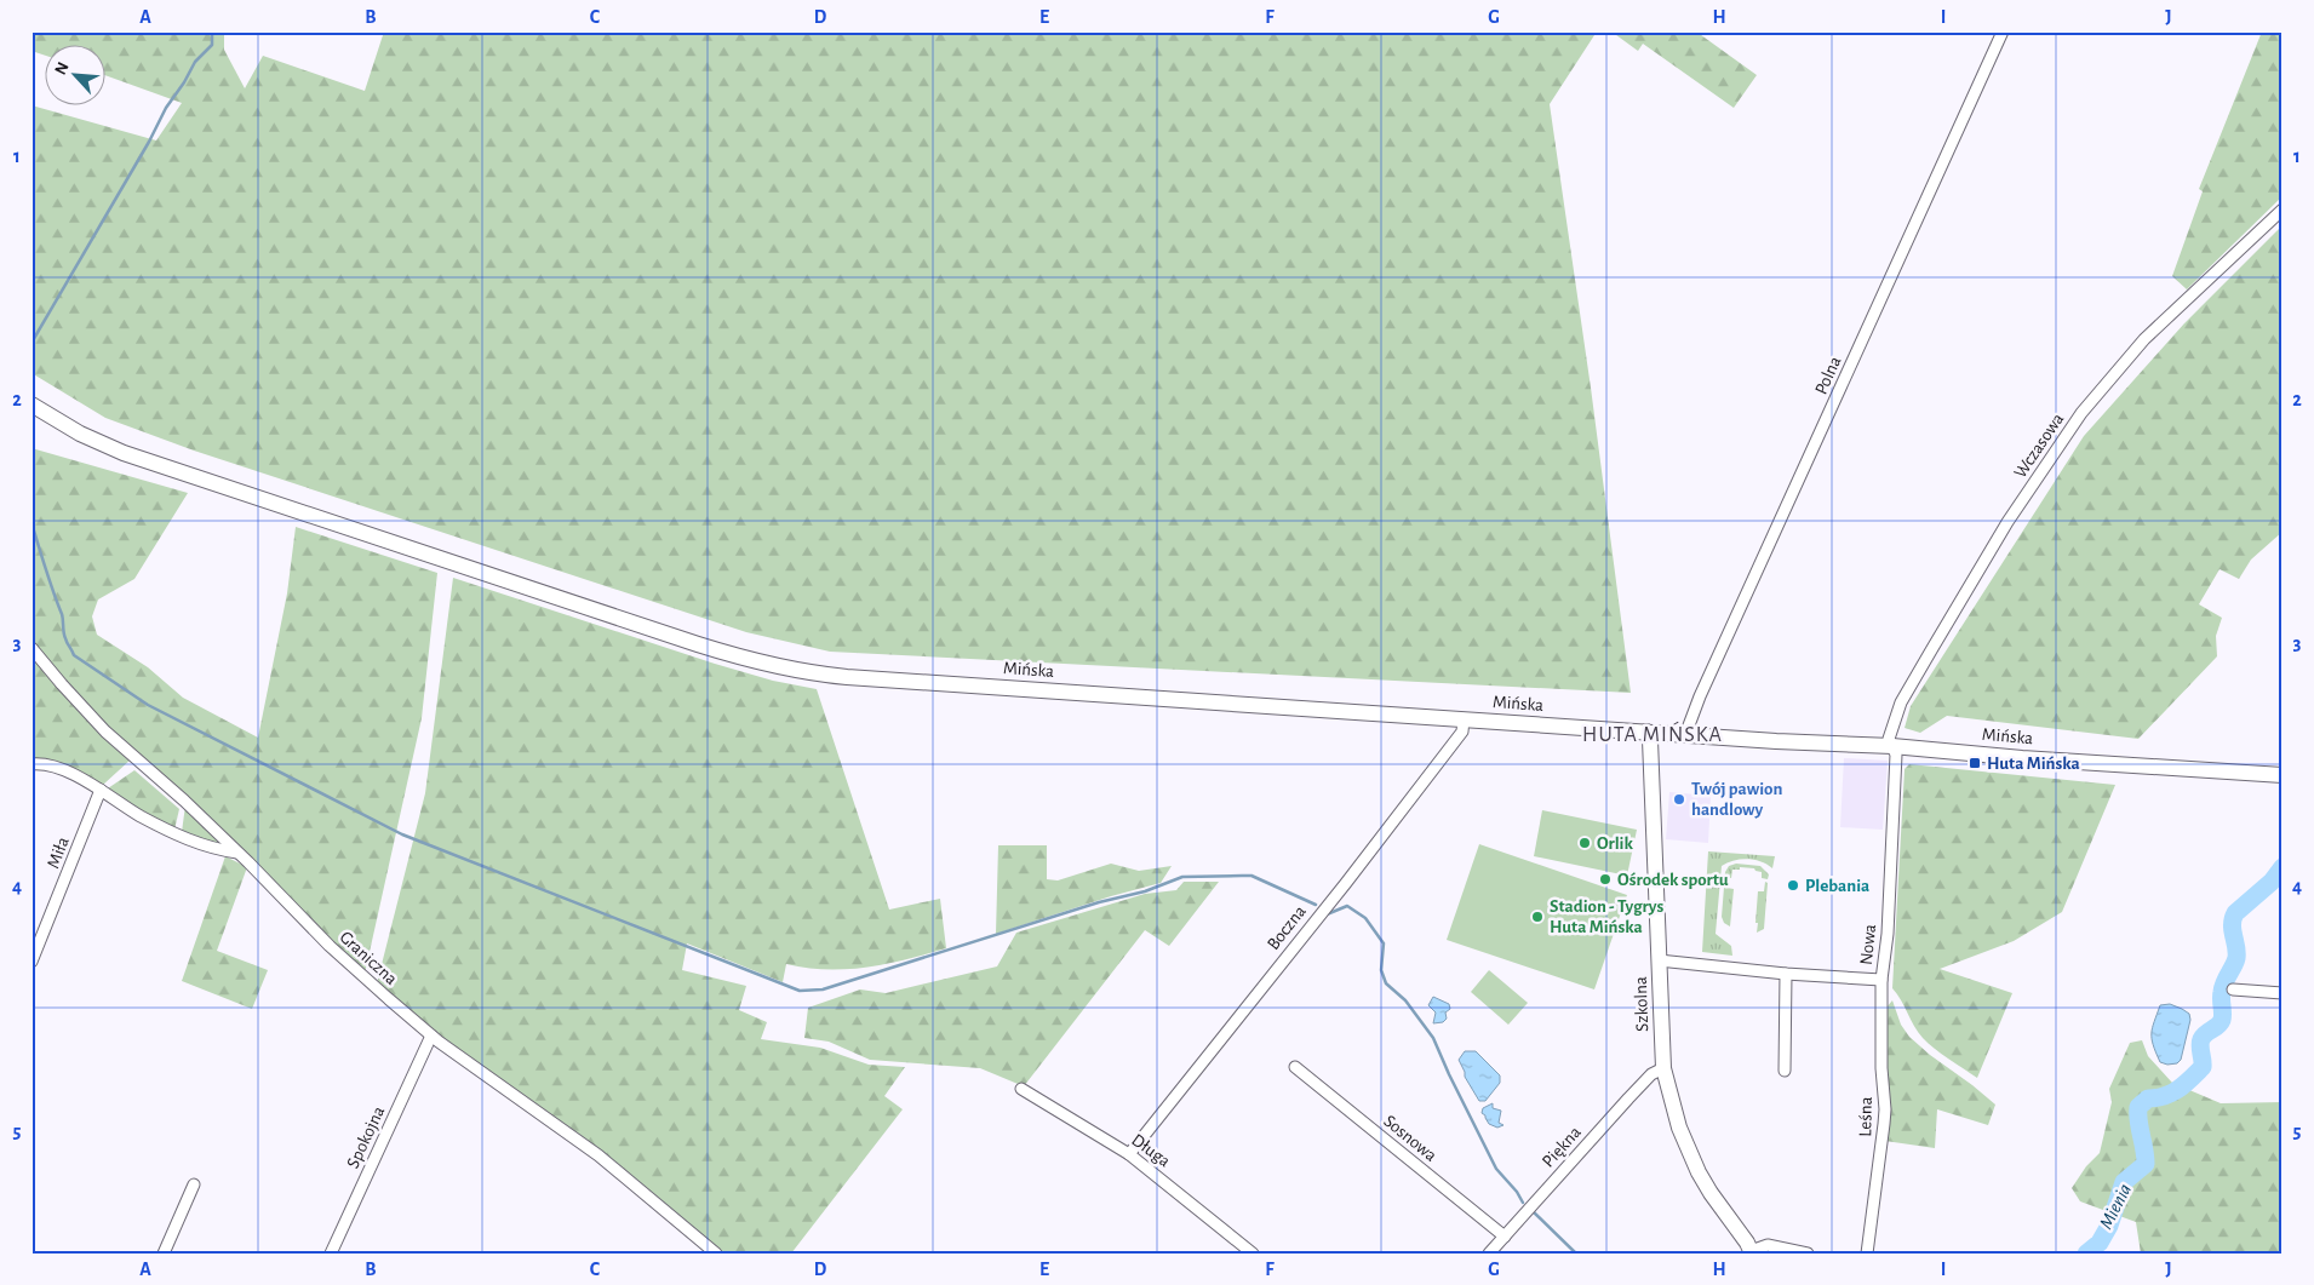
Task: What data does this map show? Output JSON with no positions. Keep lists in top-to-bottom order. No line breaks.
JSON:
{"streets":{"main road":["Mińska","Szkolna"],"street":["Polna","Wczasowa","Miła","Boczna","Nowa","Graniczna","Leśna","Spokojna","Sosnowa","Piękna","Długa"]},"crossings":[["Polna","Mińska"],["Wczasowa","Mińska"],["Wczasowa","Nowa"],["Mińska","Boczna"],["Mińska","Nowa"],["Mińska","Szkolna"],["Boczna","Długa"],["Nowa","Szkolna"],["Nowa","Leśna"],["Graniczna","Spokojna"],["Szkolna","Piękna"],["Sosnowa","Piękna"]],"districts":["HUTA MIŃSKA"],"water":["Mienia"],"places":{"transit":["Huta Mińska"],"other":["Twój pawion handlowy","Orlik","Ośrodek sportu","Plebania","Stadion - Tygrys Huta Mińska"]},"north":"top left","grid":{"columns":["A","B","C","D","E","F","G","H","I","J"],"rows":["1","2","3","4","5"]}}
